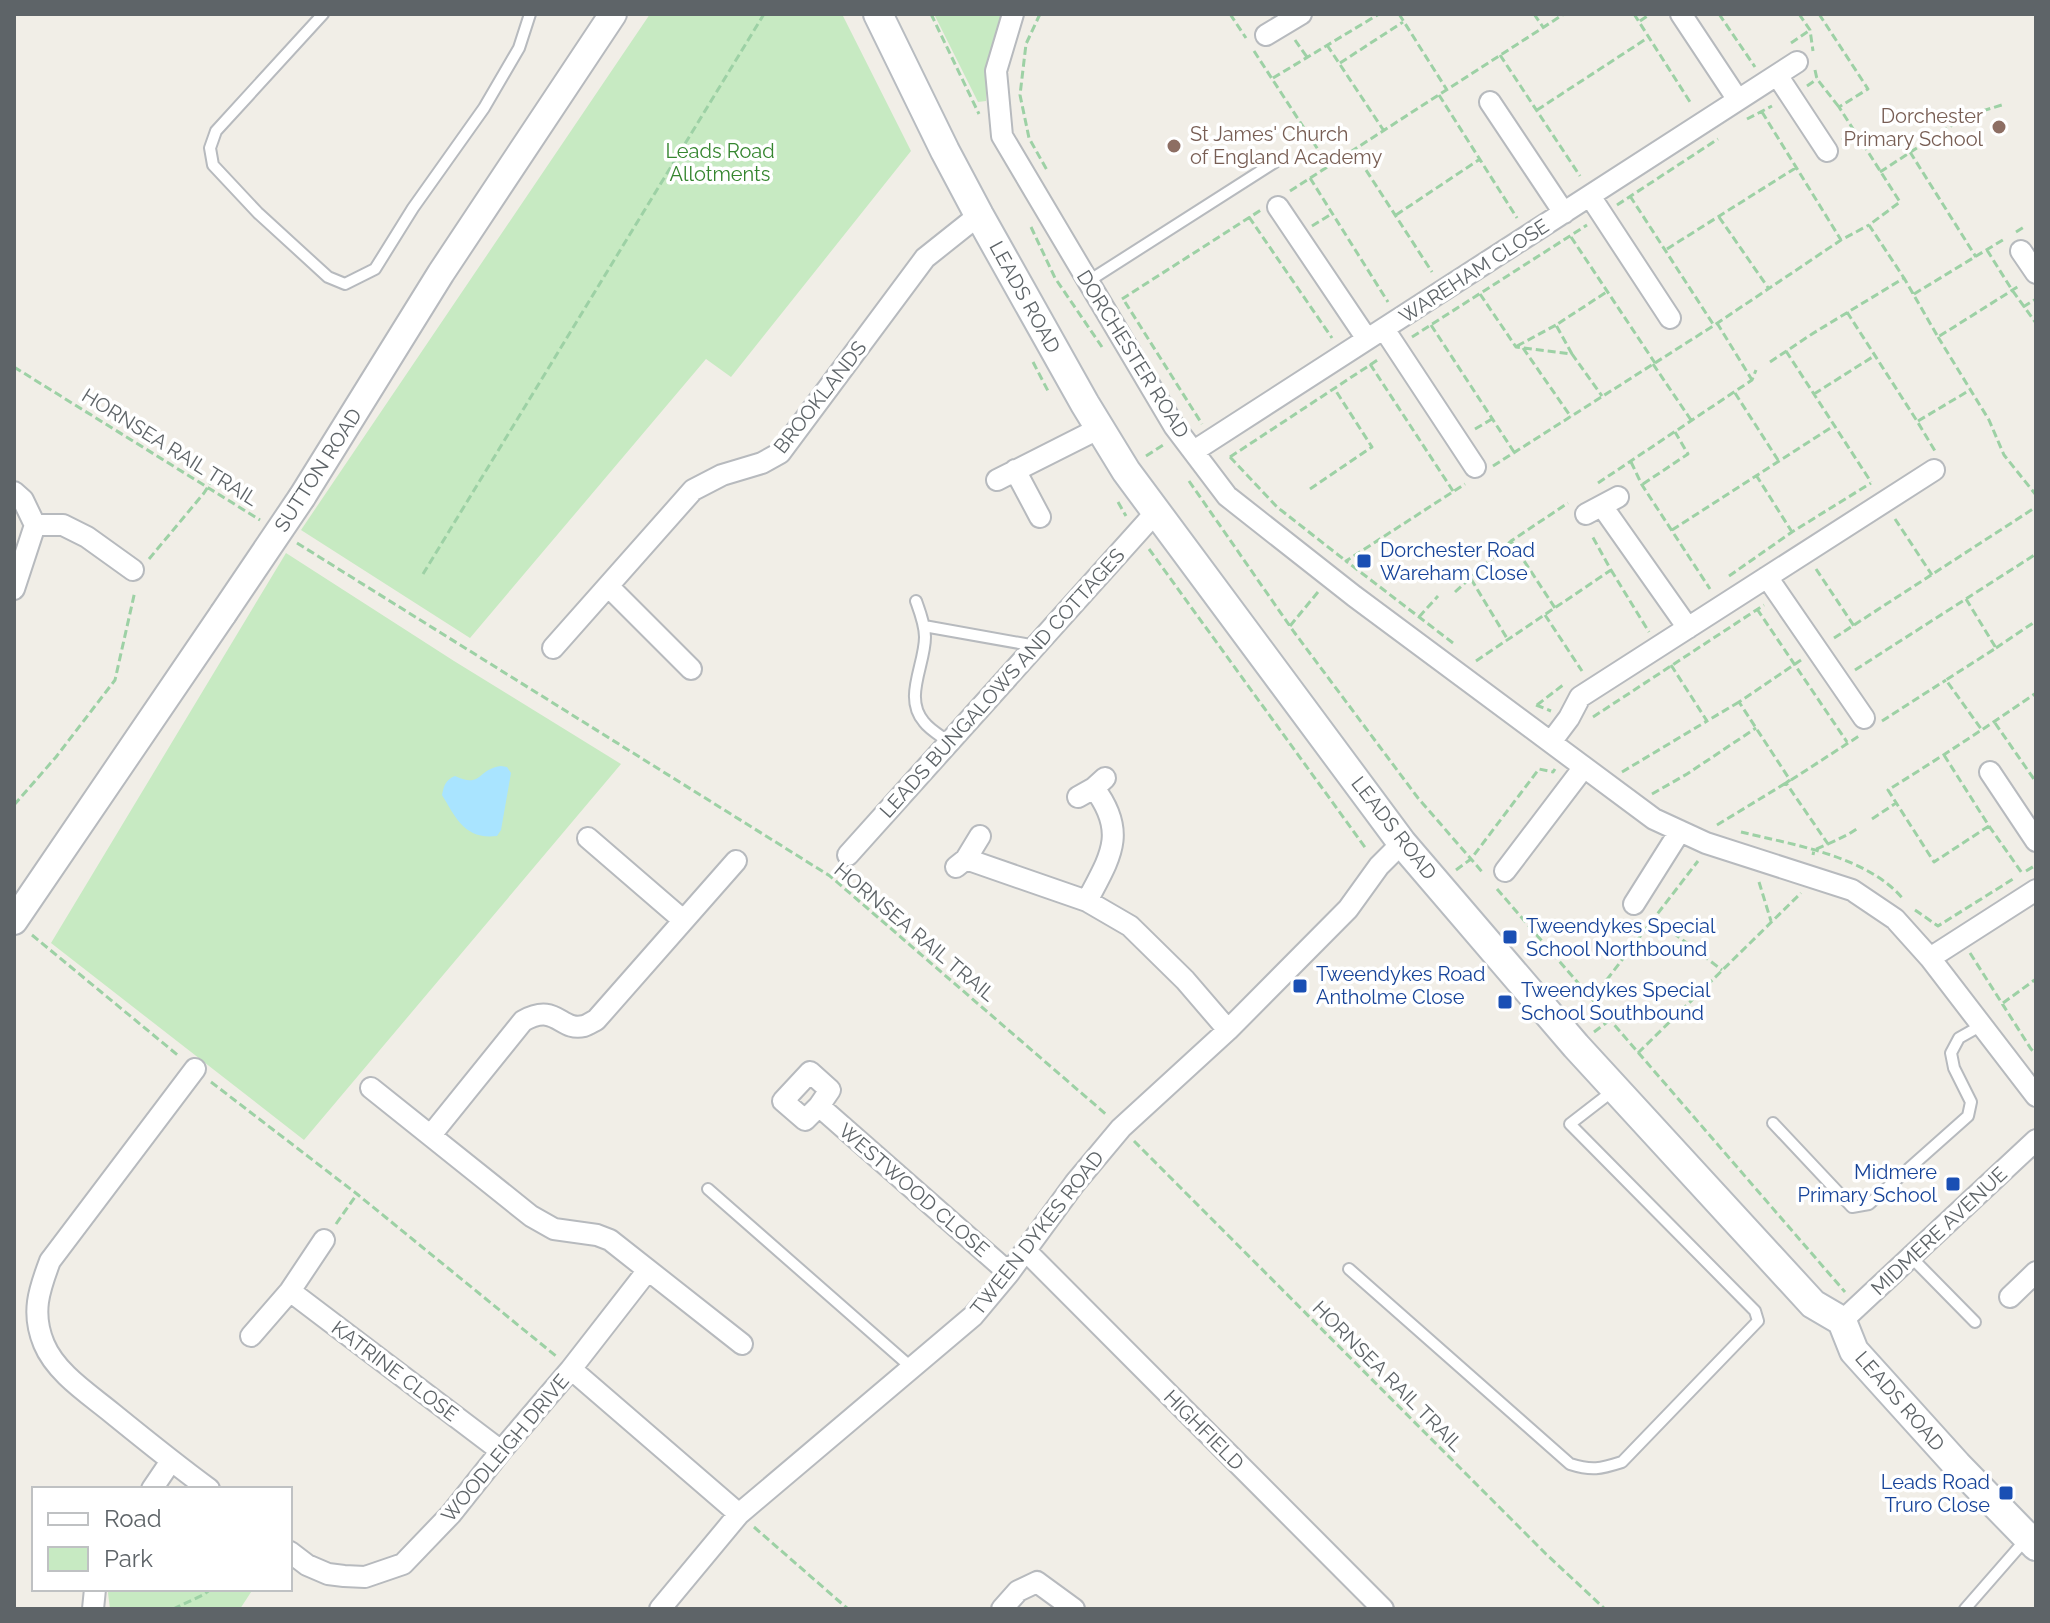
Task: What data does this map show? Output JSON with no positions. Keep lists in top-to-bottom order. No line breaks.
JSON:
{"streets":{"main road":["LEADS ROAD"],"street":["WAREHAM CLOSE","DORCHESTER ROAD","BROOKLANDS","SUTTON ROAD","LEADS BUNGALOWS AND COTTAGES","WESTWOOD CLOSE","MIDMERE AVENUE","TWEEN DYKES ROAD","KATRINE CLOSE","HIGHFIELD","WOODLEIGH DRIVE"],"path":["HORNSEA RAIL TRAIL"]},"crossings":[["WAREHAM CLOSE","DORCHESTER ROAD"],["LEADS ROAD","BROOKLANDS"],["LEADS ROAD","LEADS BUNGALOWS AND COTTAGES"],["LEADS ROAD","MIDMERE AVENUE"],["LEADS ROAD","TWEEN DYKES ROAD"],["HORNSEA RAIL TRAIL","TWEEN DYKES ROAD"],["WESTWOOD CLOSE","TWEEN DYKES ROAD"],["TWEEN DYKES ROAD","HIGHFIELD"],["TWEEN DYKES ROAD","WOODLEIGH DRIVE"],["KATRINE CLOSE","WOODLEIGH DRIVE"]],"parks":["Leads Road Allotments"],"places":{"other":["Dorchester Primary School","St James' Church of England Academy"],"transit":["Dorchester Road Wareham Close","Tweendykes Special School Northbound","Tweendykes Road Antholme Close","Tweendykes Special School Southbound","Midmere Primary School","Leads Road Truro Close"]},"legend":["Road","Park"]}
